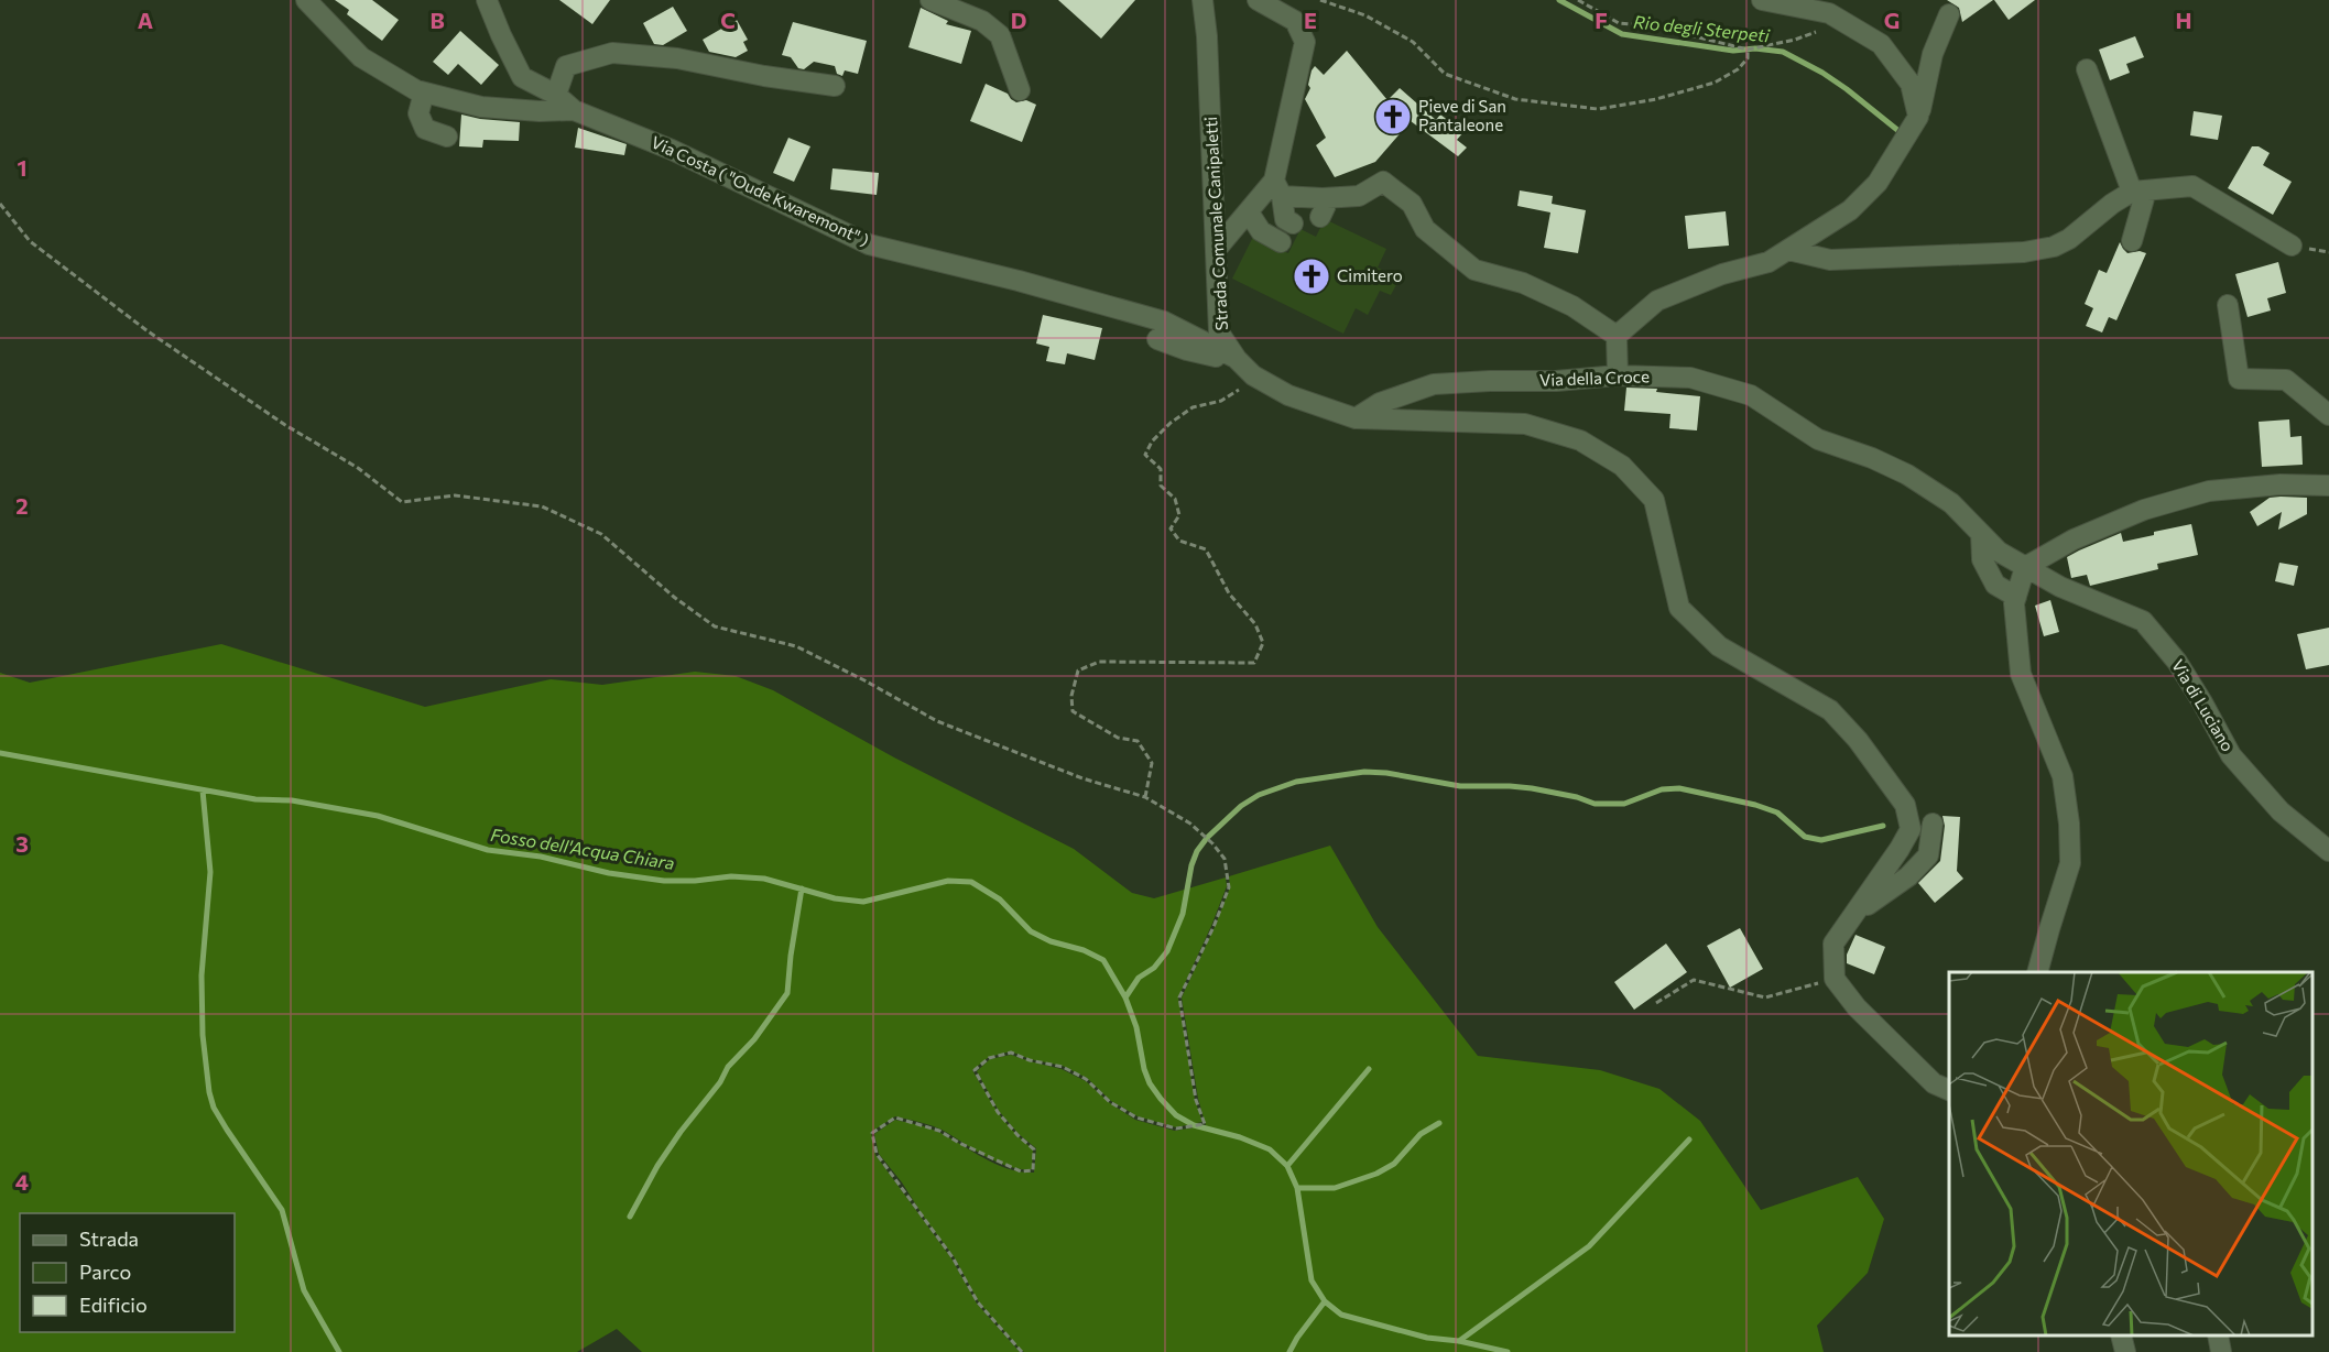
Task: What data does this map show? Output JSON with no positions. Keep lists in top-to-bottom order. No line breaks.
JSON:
{"streets":{"street":["Via Costa ( \"Oude Kwaremont\" )","Strada Comunale Canipaletti","Via della Croce","Via di Luciano"]},"crossings":[["Via Costa ( \"Oude Kwaremont\" )","Strada Comunale Canipaletti"],["Strada Comunale Canipaletti","Via della Croce"],["Via della Croce","Via di Luciano"]],"water":["Rio degli Sterpeti","Fosso dell'Acqua Chiara"],"places":{"church":["Pieve di San Pantaleone","Cimitero"]},"legend":["Strada","Parco","Edificio"],"grid":{"columns":["A","B","C","D","E","F","G","H"],"rows":["1","2","3","4"]}}
